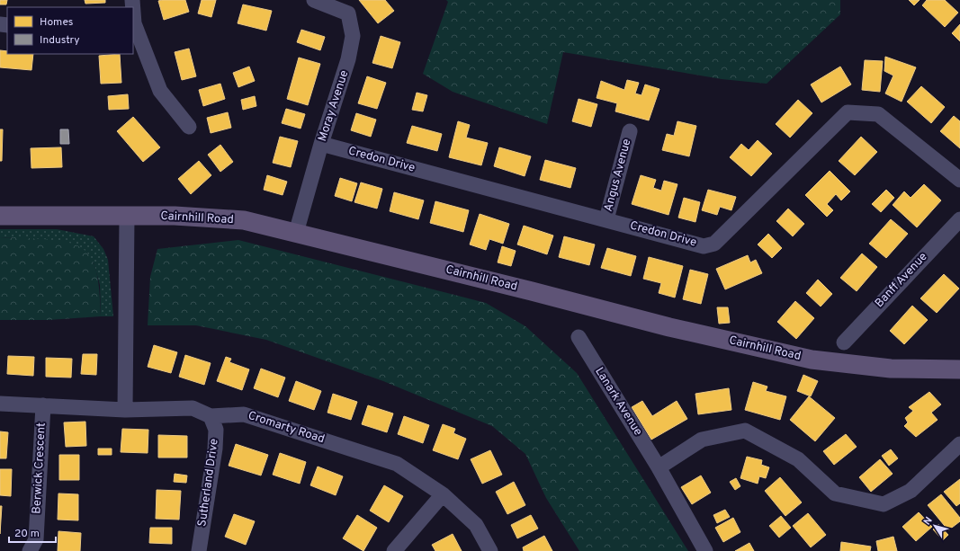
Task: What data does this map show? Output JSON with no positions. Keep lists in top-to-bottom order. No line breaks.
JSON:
{"streets":{"main road":["Cairnhill Road"],"street":["Moray Avenue","Credon Drive","Angus Avenue","Banff Avenue","Lanark Avenue","Cromarty Road","Berwick Crescent","Sutherland Drive"]},"crossings":[["Moray Avenue","Credon Drive"],["Moray Avenue","Cairnhill Road"],["Credon Drive","Angus Avenue"],["Cromarty Road","Berwick Crescent"],["Cromarty Road","Sutherland Drive"]],"legend":["Homes","Industry"],"scale_bar":"20 m","north":"top left"}
